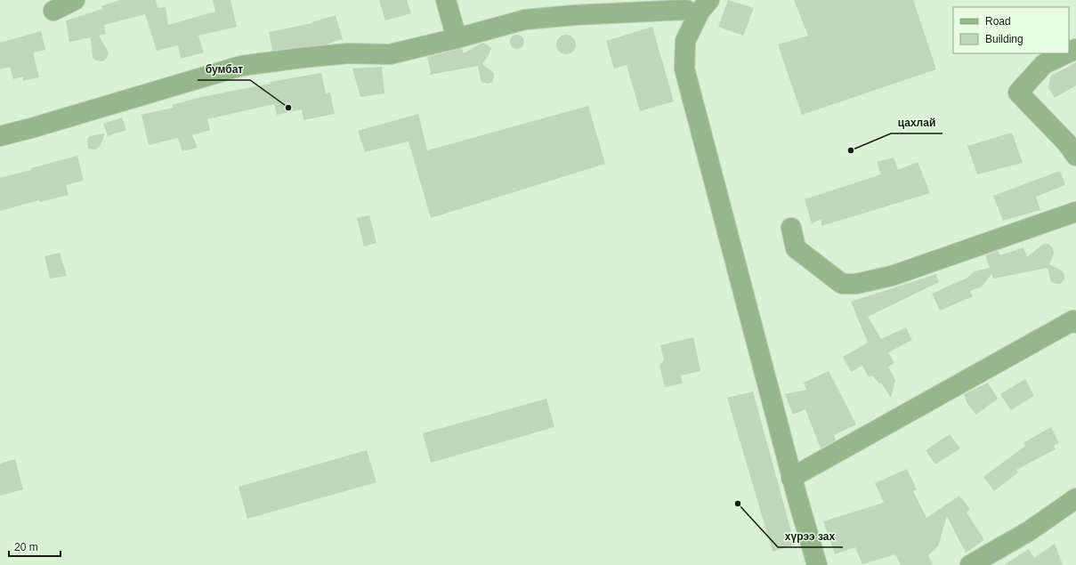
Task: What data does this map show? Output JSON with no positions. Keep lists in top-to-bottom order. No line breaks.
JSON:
{"places":["бумбат","цахлай","хүрээ зах"],"legend":["Road","Building"],"scale_bar":"20 m"}
